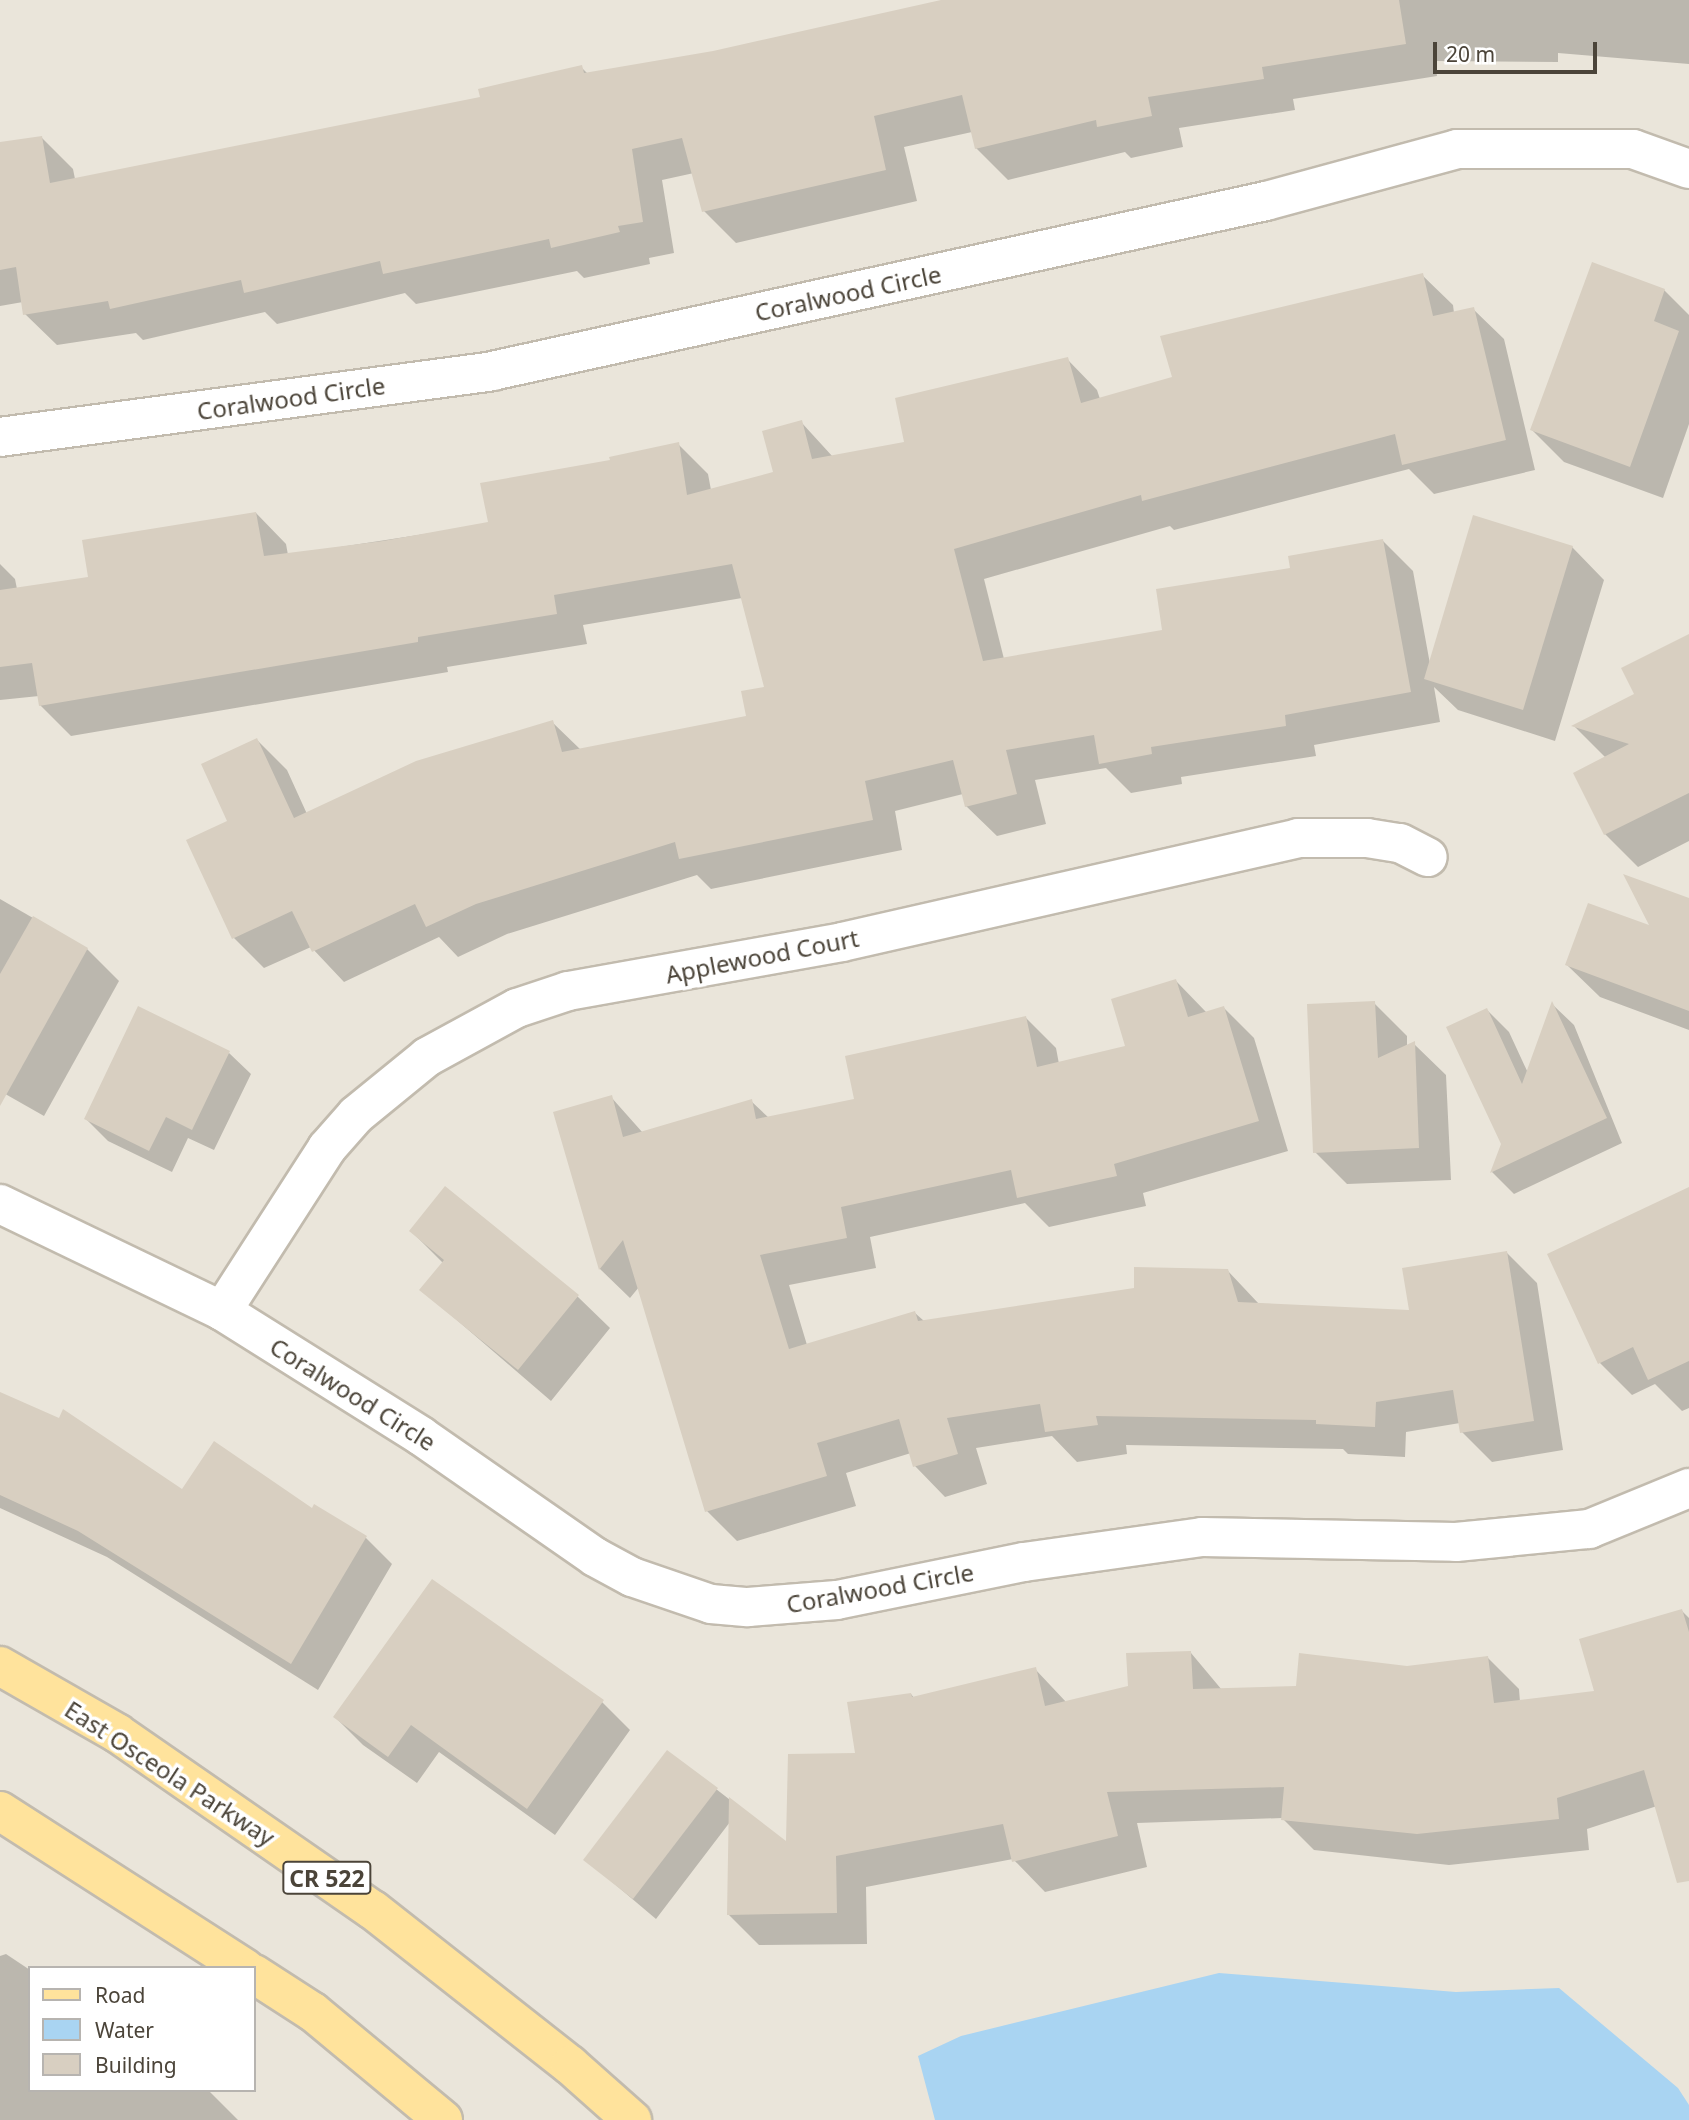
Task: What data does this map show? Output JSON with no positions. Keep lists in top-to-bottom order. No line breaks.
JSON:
{"streets":{"main road":["East Osceola Parkway","CR 522"],"street":["Coralwood Circle","Applewood Court"]},"crossings":[["Coralwood Circle","Applewood Court"]],"legend":["Road","Water","Building"],"scale_bar":"20 m"}
